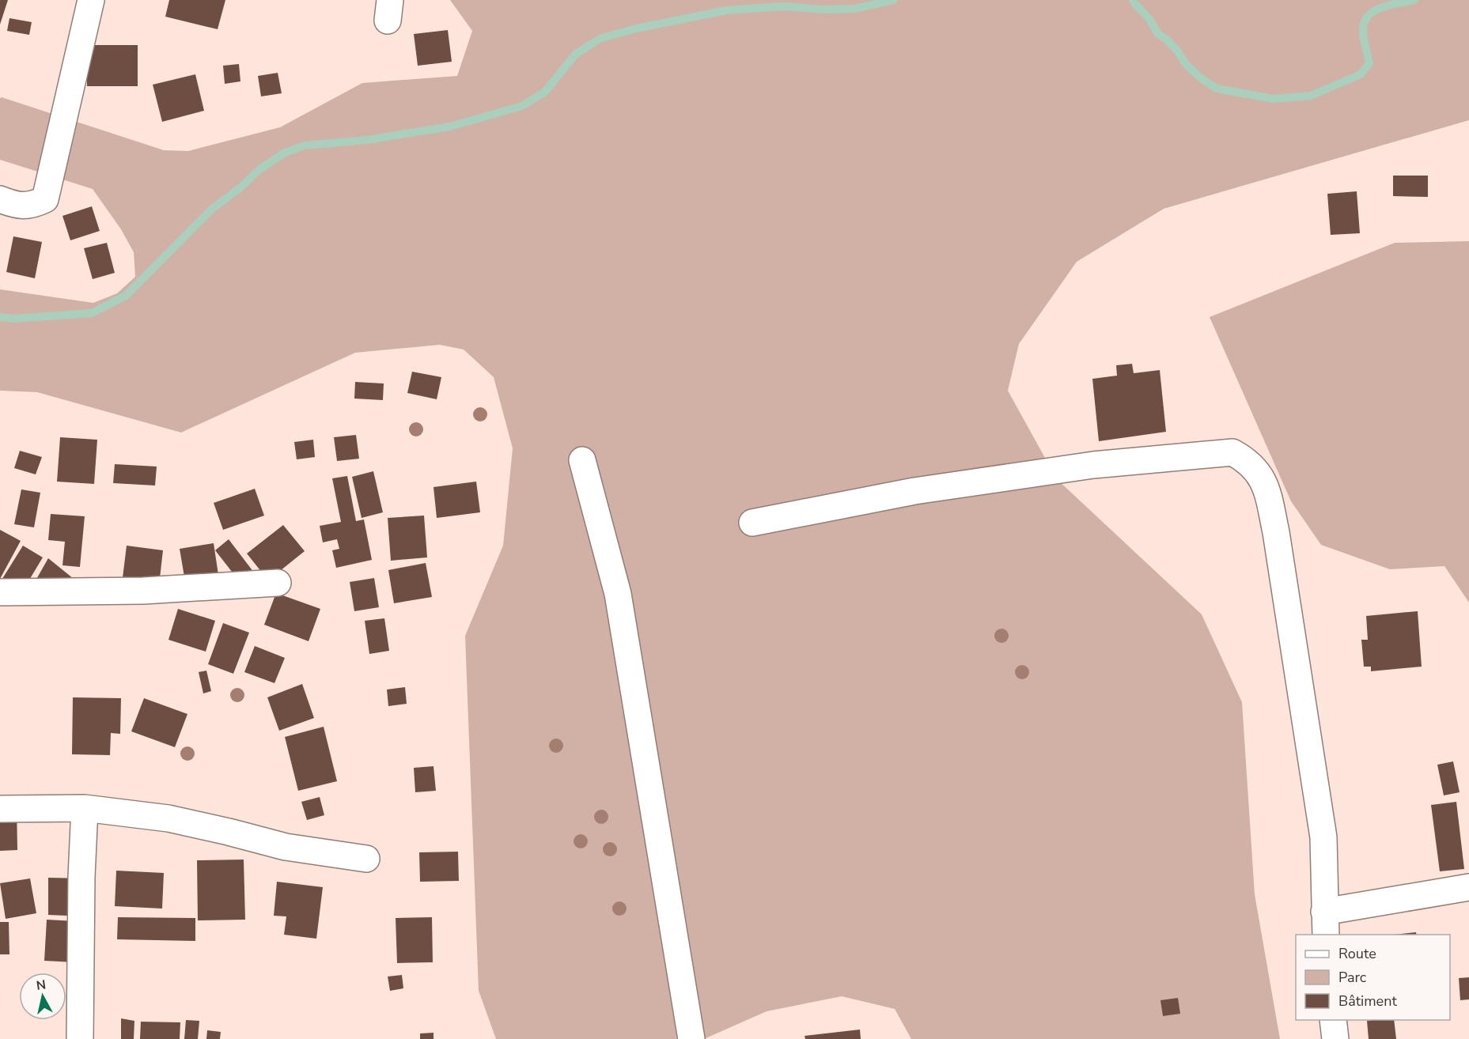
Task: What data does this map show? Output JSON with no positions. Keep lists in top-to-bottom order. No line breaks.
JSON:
{"legend":["Route","Parc","Bâtiment"],"north":"top"}
